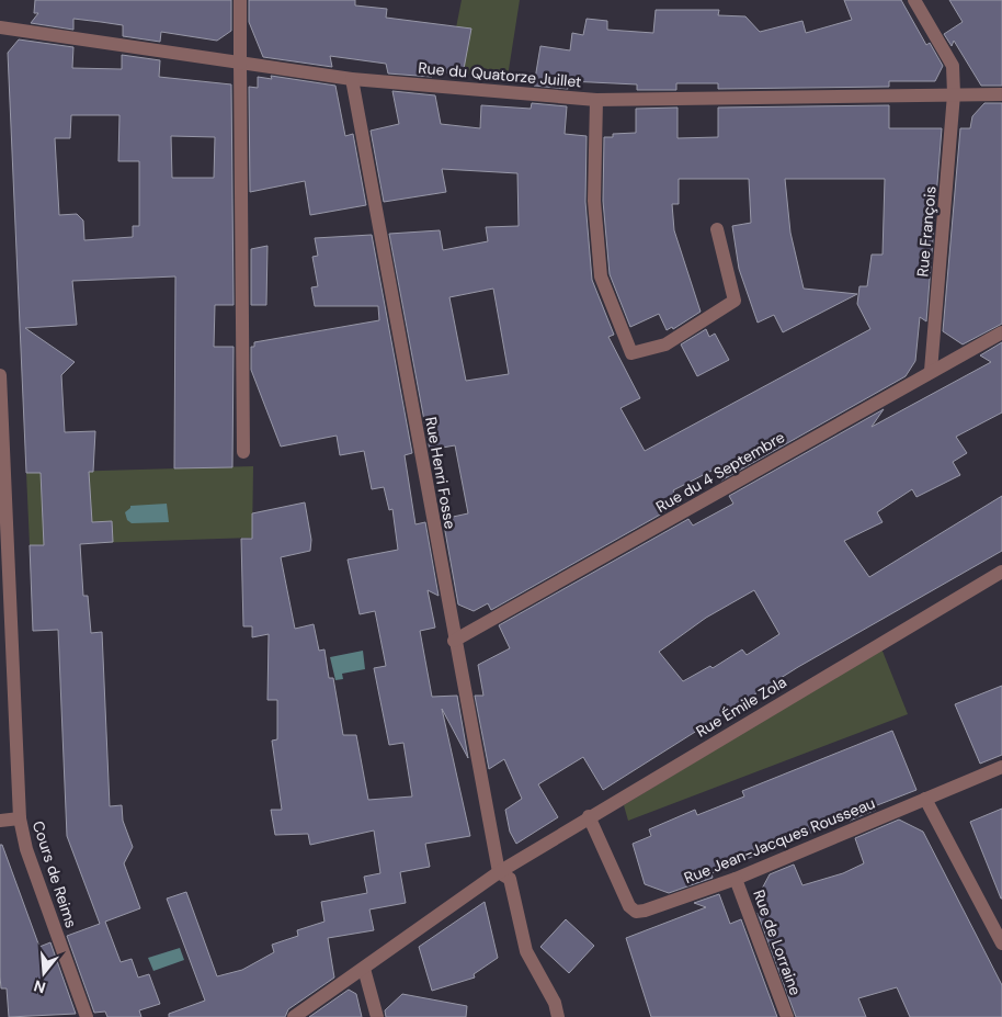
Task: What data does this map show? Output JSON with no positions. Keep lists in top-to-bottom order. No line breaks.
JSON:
{"streets":{"street":["Rue du Quatorze Juillet","Rue François","Rue du 4 Septembre","Rue Henri Fosse","Rue Émile Zola","Rue Jean-Jacques Rousseau","Cours de Reims","Rue de Lorraine"]},"crossings":[["Rue du Quatorze Juillet","Rue François"],["Rue du Quatorze Juillet","Rue Henri Fosse"],["Rue François","Rue du 4 Septembre"],["Rue du 4 Septembre","Rue Henri Fosse"],["Rue Henri Fosse","Rue Émile Zola"],["Rue Émile Zola","Rue Jean-Jacques Rousseau"],["Rue Jean-Jacques Rousseau","Rue de Lorraine"]],"north":"bottom"}
